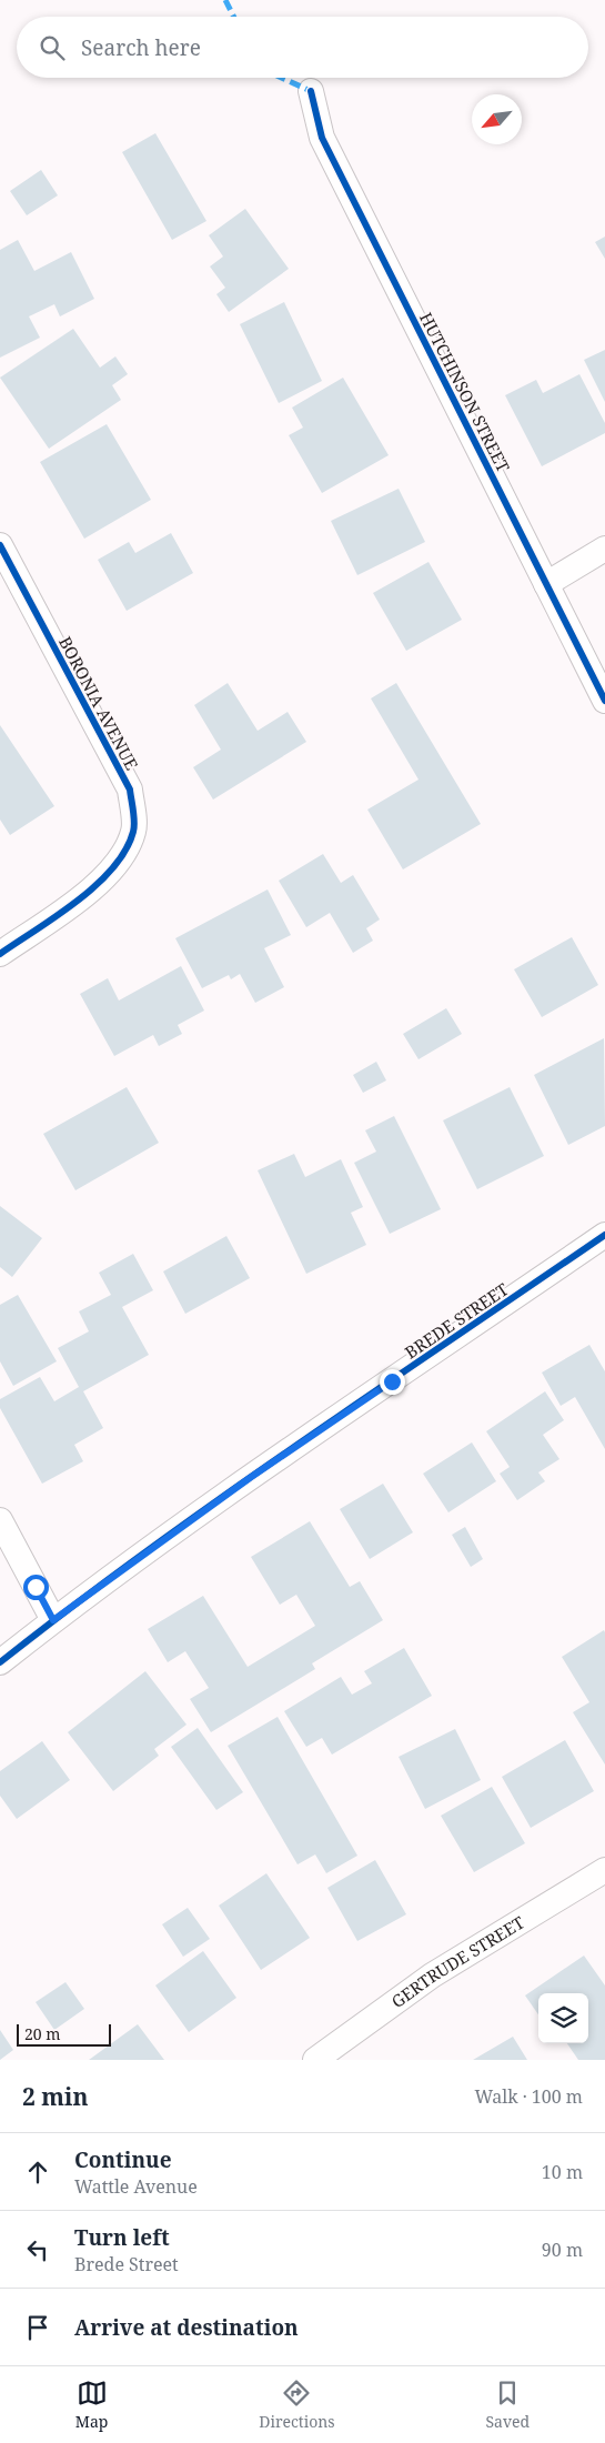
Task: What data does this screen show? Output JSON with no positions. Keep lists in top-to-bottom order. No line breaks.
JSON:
{"streets":{"street":["HUTCHINSON STREET","BORONIA AVENUE","BREDE STREET","GERTRUDE STREET"]},"scale_bar":"20 m","north":"bottom left","page":{"search":"Search here","scale":"20 m","heading":["2 min","Walk · 100 m"],"list":[["Continue","Wattle Avenue","10 m"],["Turn left","Brede Street","90 m"],"Arrive at destination"],"nav":["Map","Directions","Saved"]}}
